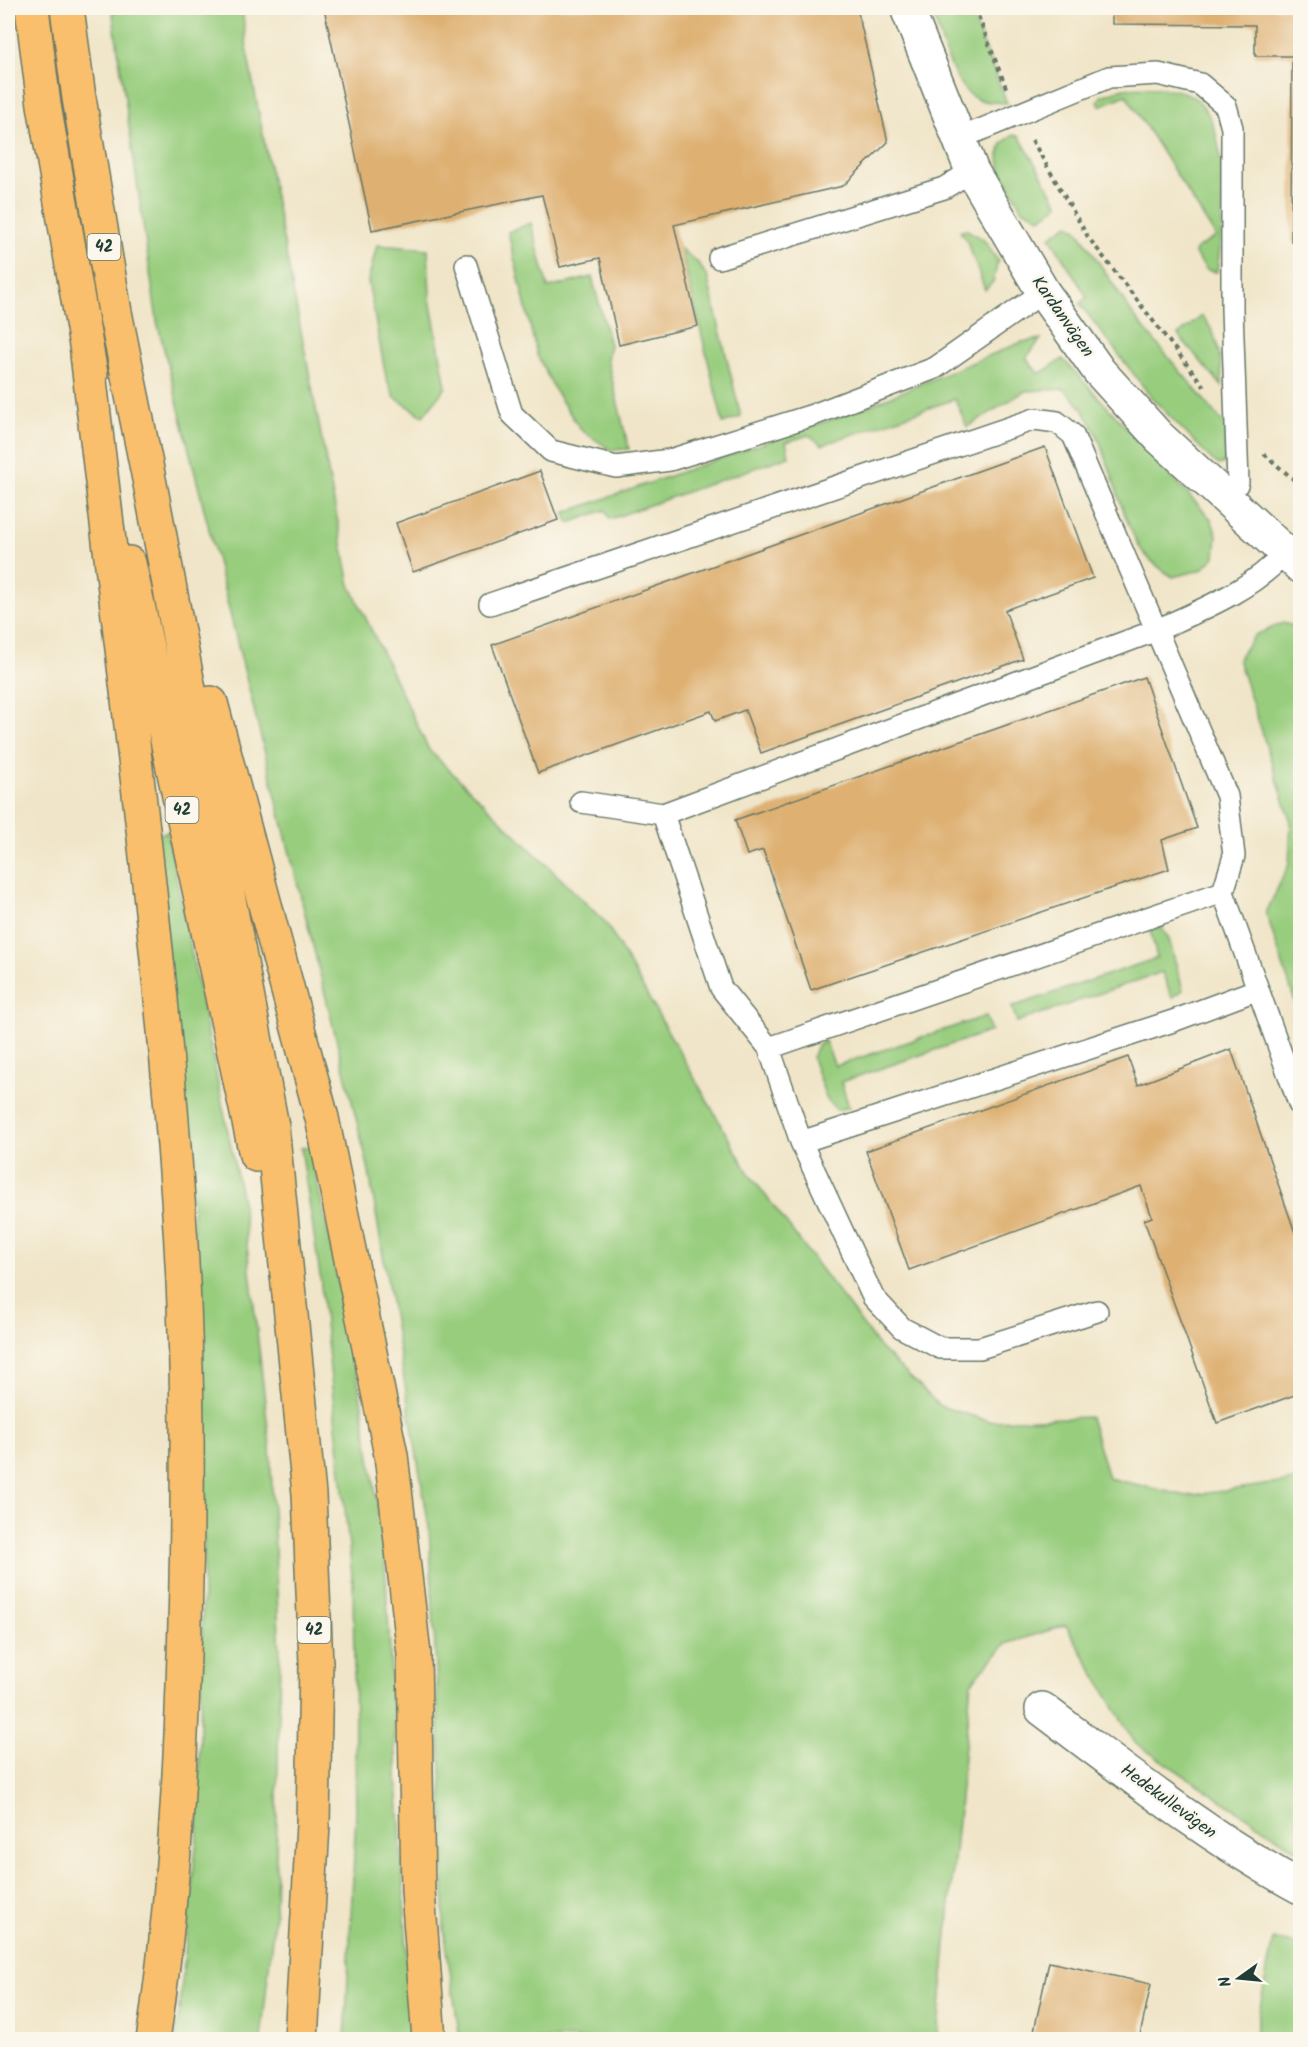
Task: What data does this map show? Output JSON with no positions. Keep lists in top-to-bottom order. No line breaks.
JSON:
{"streets":{"main road":["42"],"street":["Kardanvägen","Hedekullevägen"]},"north":"left"}
